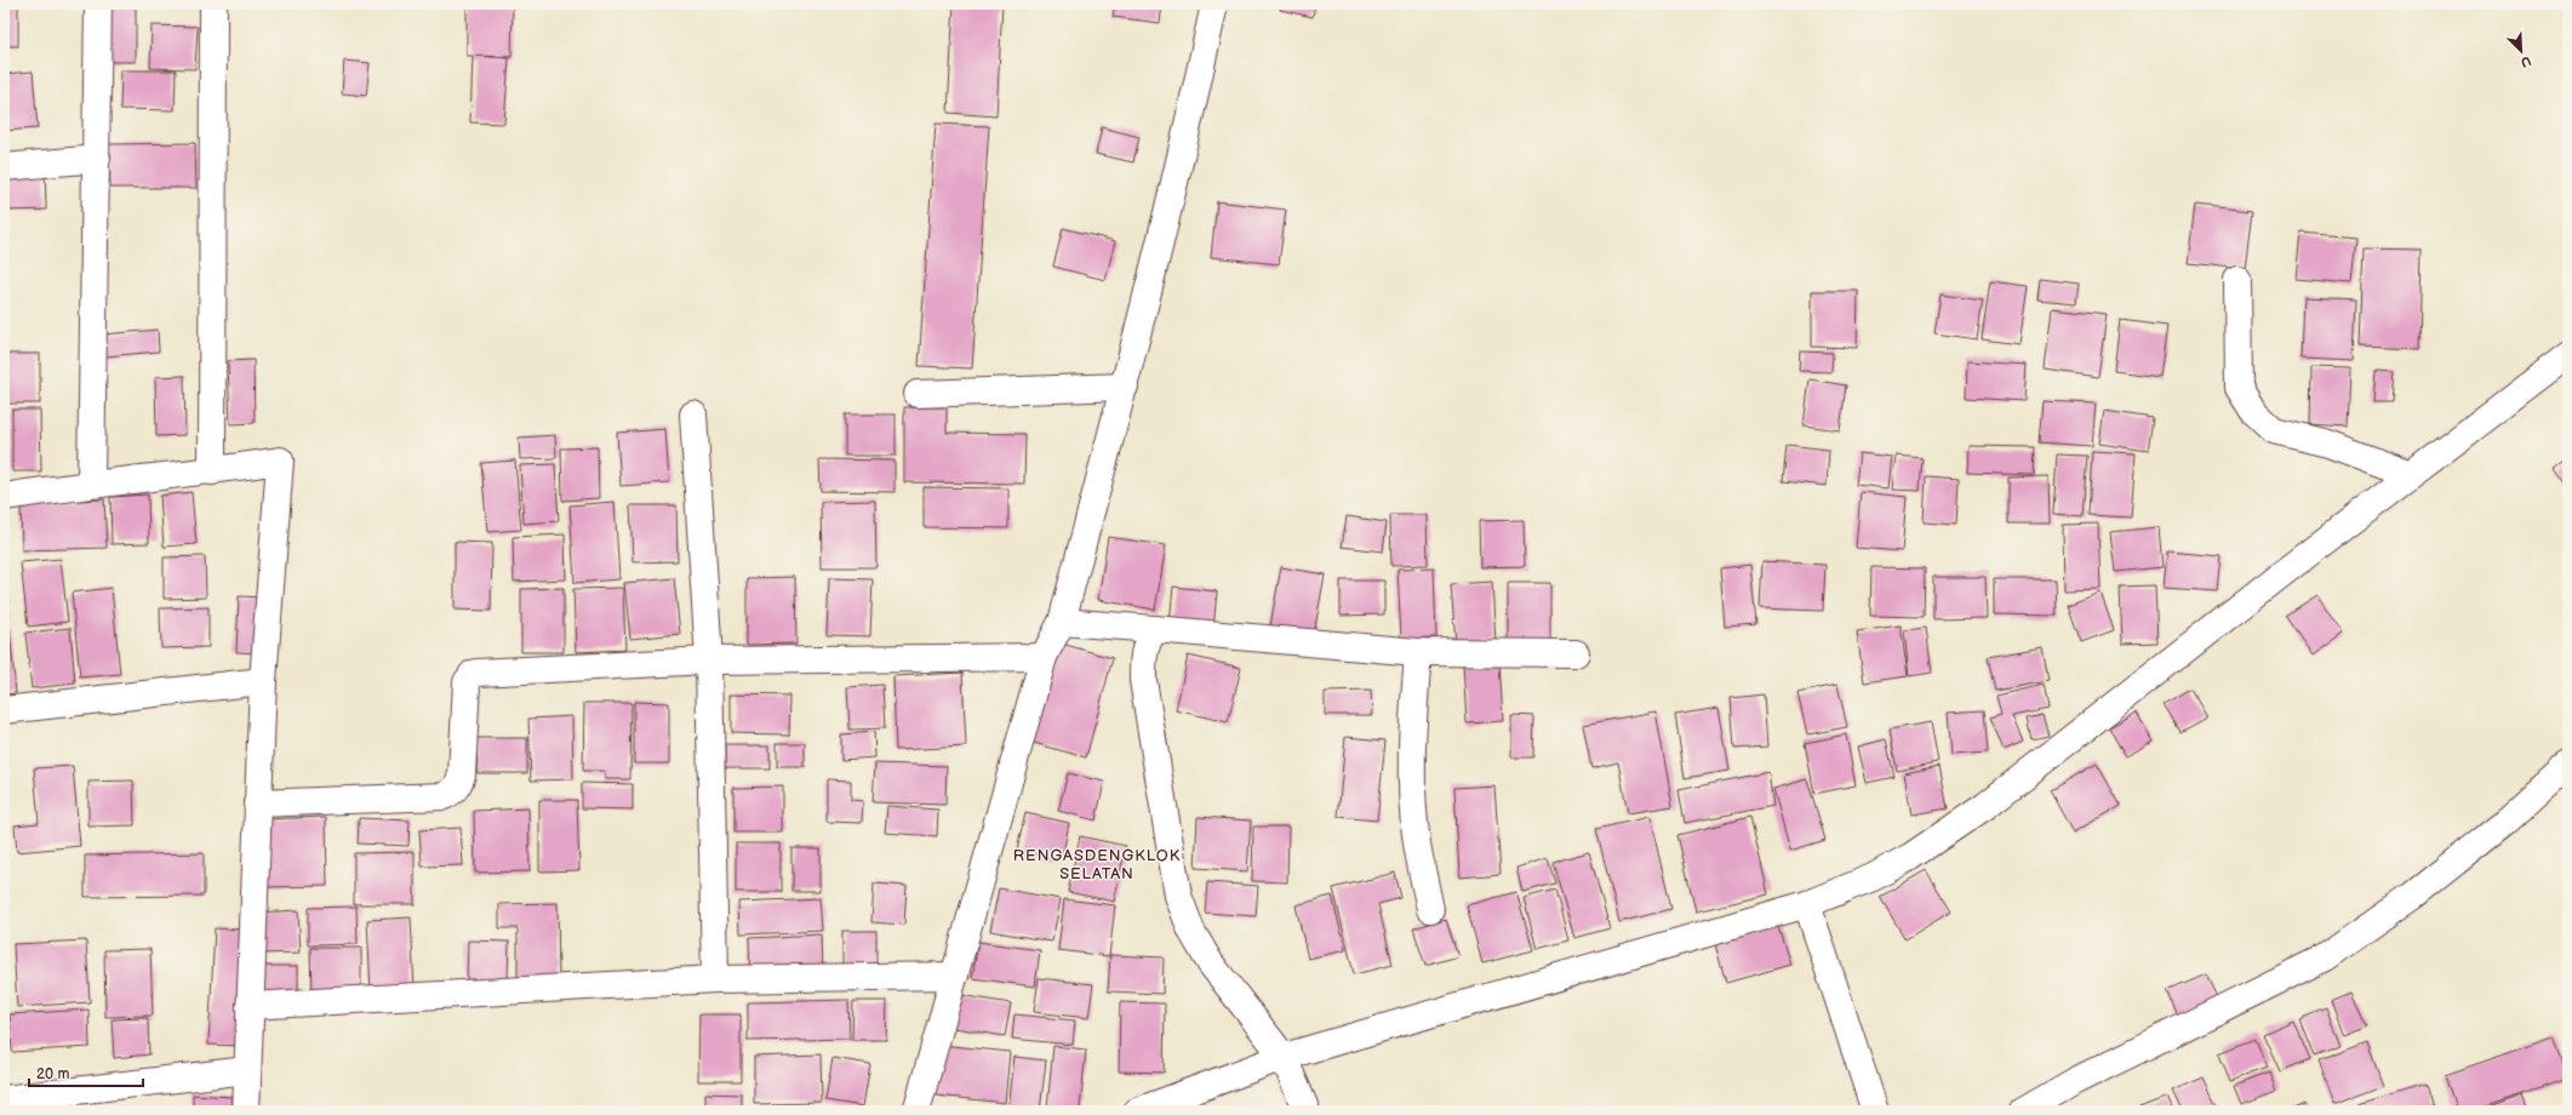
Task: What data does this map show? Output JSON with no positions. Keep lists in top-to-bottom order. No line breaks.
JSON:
{"districts":["RENGASDENGKLOK SELATAN"],"scale_bar":"20 m","north":"bottom right"}
